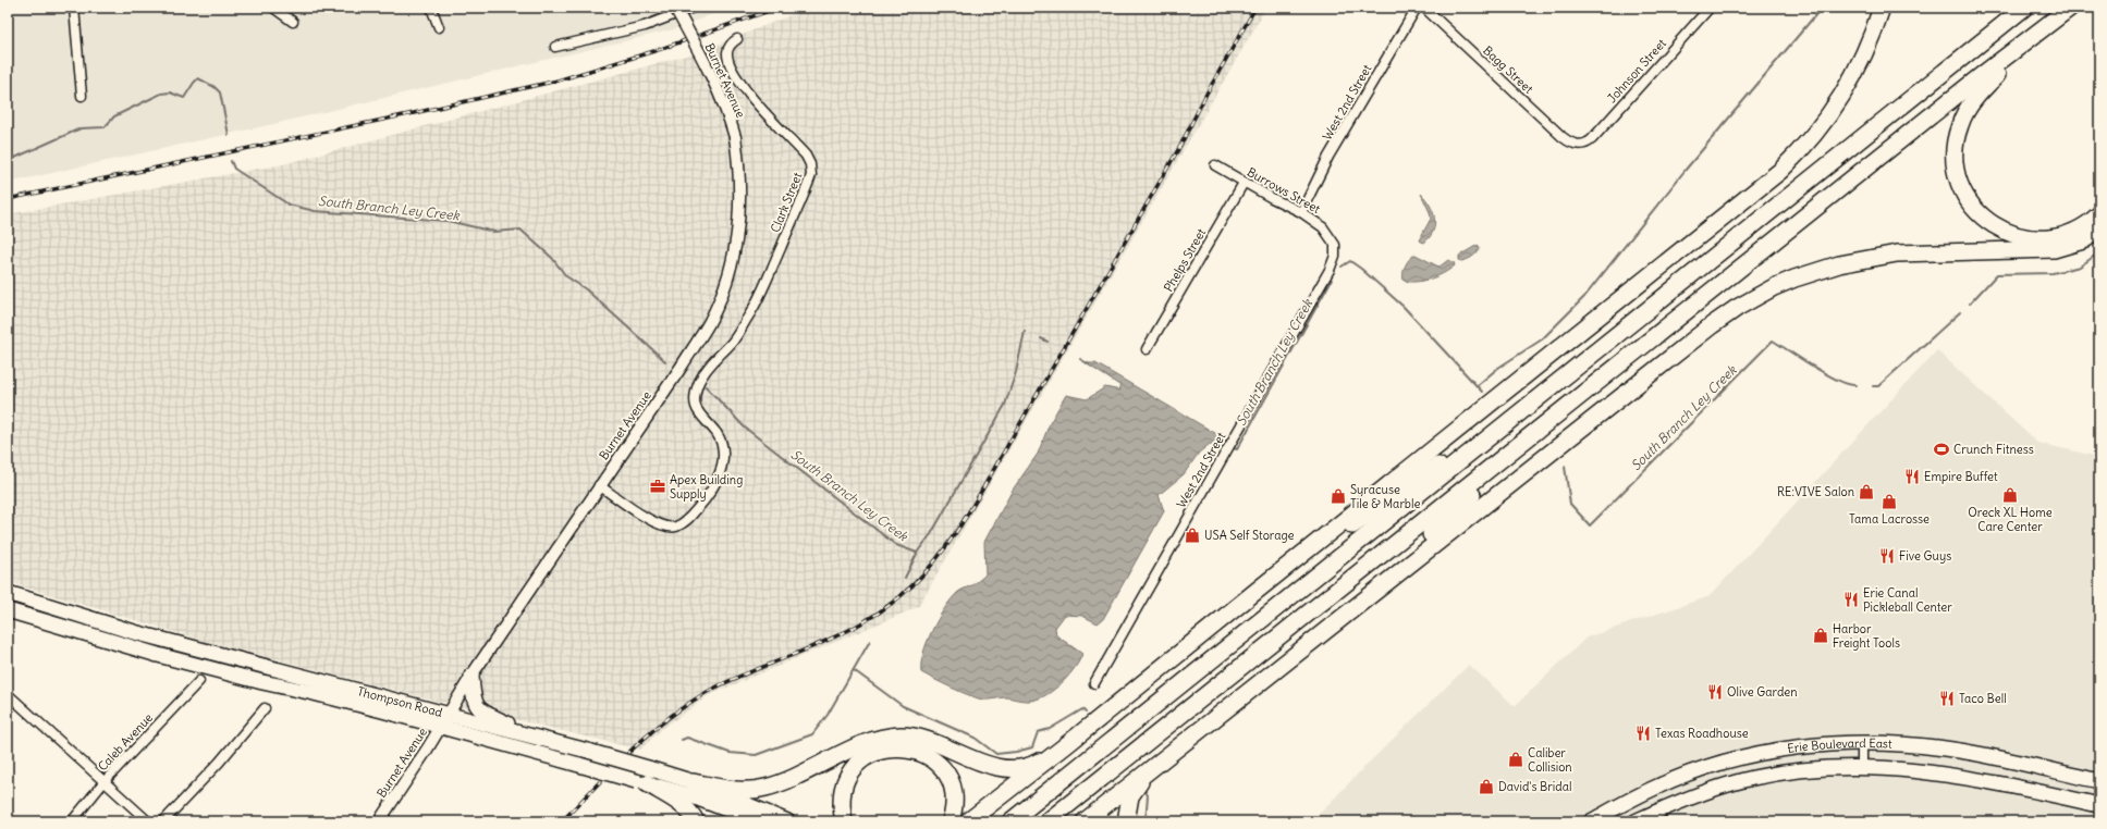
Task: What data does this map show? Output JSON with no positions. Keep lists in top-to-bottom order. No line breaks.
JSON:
{"streets":{"main road":["Thompson Road","Erie Boulevard East"],"street":["Bagg Street","Johnson Street","Burnet Avenue","West 2nd Street","Burrows Street","Clark Street","Phelps Street","Caleb Avenue"]},"crossings":[["Bagg Street","Johnson Street"],["Burnet Avenue","Clark Street"],["Burnet Avenue","Thompson Road"],["West 2nd Street","Burrows Street"],["Burrows Street","Phelps Street"]],"water":["South Branch Ley Creek"],"places":{"sports":["Crunch Fitness"],"restaurant":["Empire Buffet","Five Guys","Erie Canal Pickleball Center","Olive Garden","Taco Bell","Texas Roadhouse"],"office":["Apex Building Supply"],"shop":["RE:VIVE Salon","Oreck XL Home Care Center","Syracuse Tile & Marble","Tama Lacrosse","USA Self Storage","Harbor Freight Tools","Caliber Collision","David's Bridal"]}}
